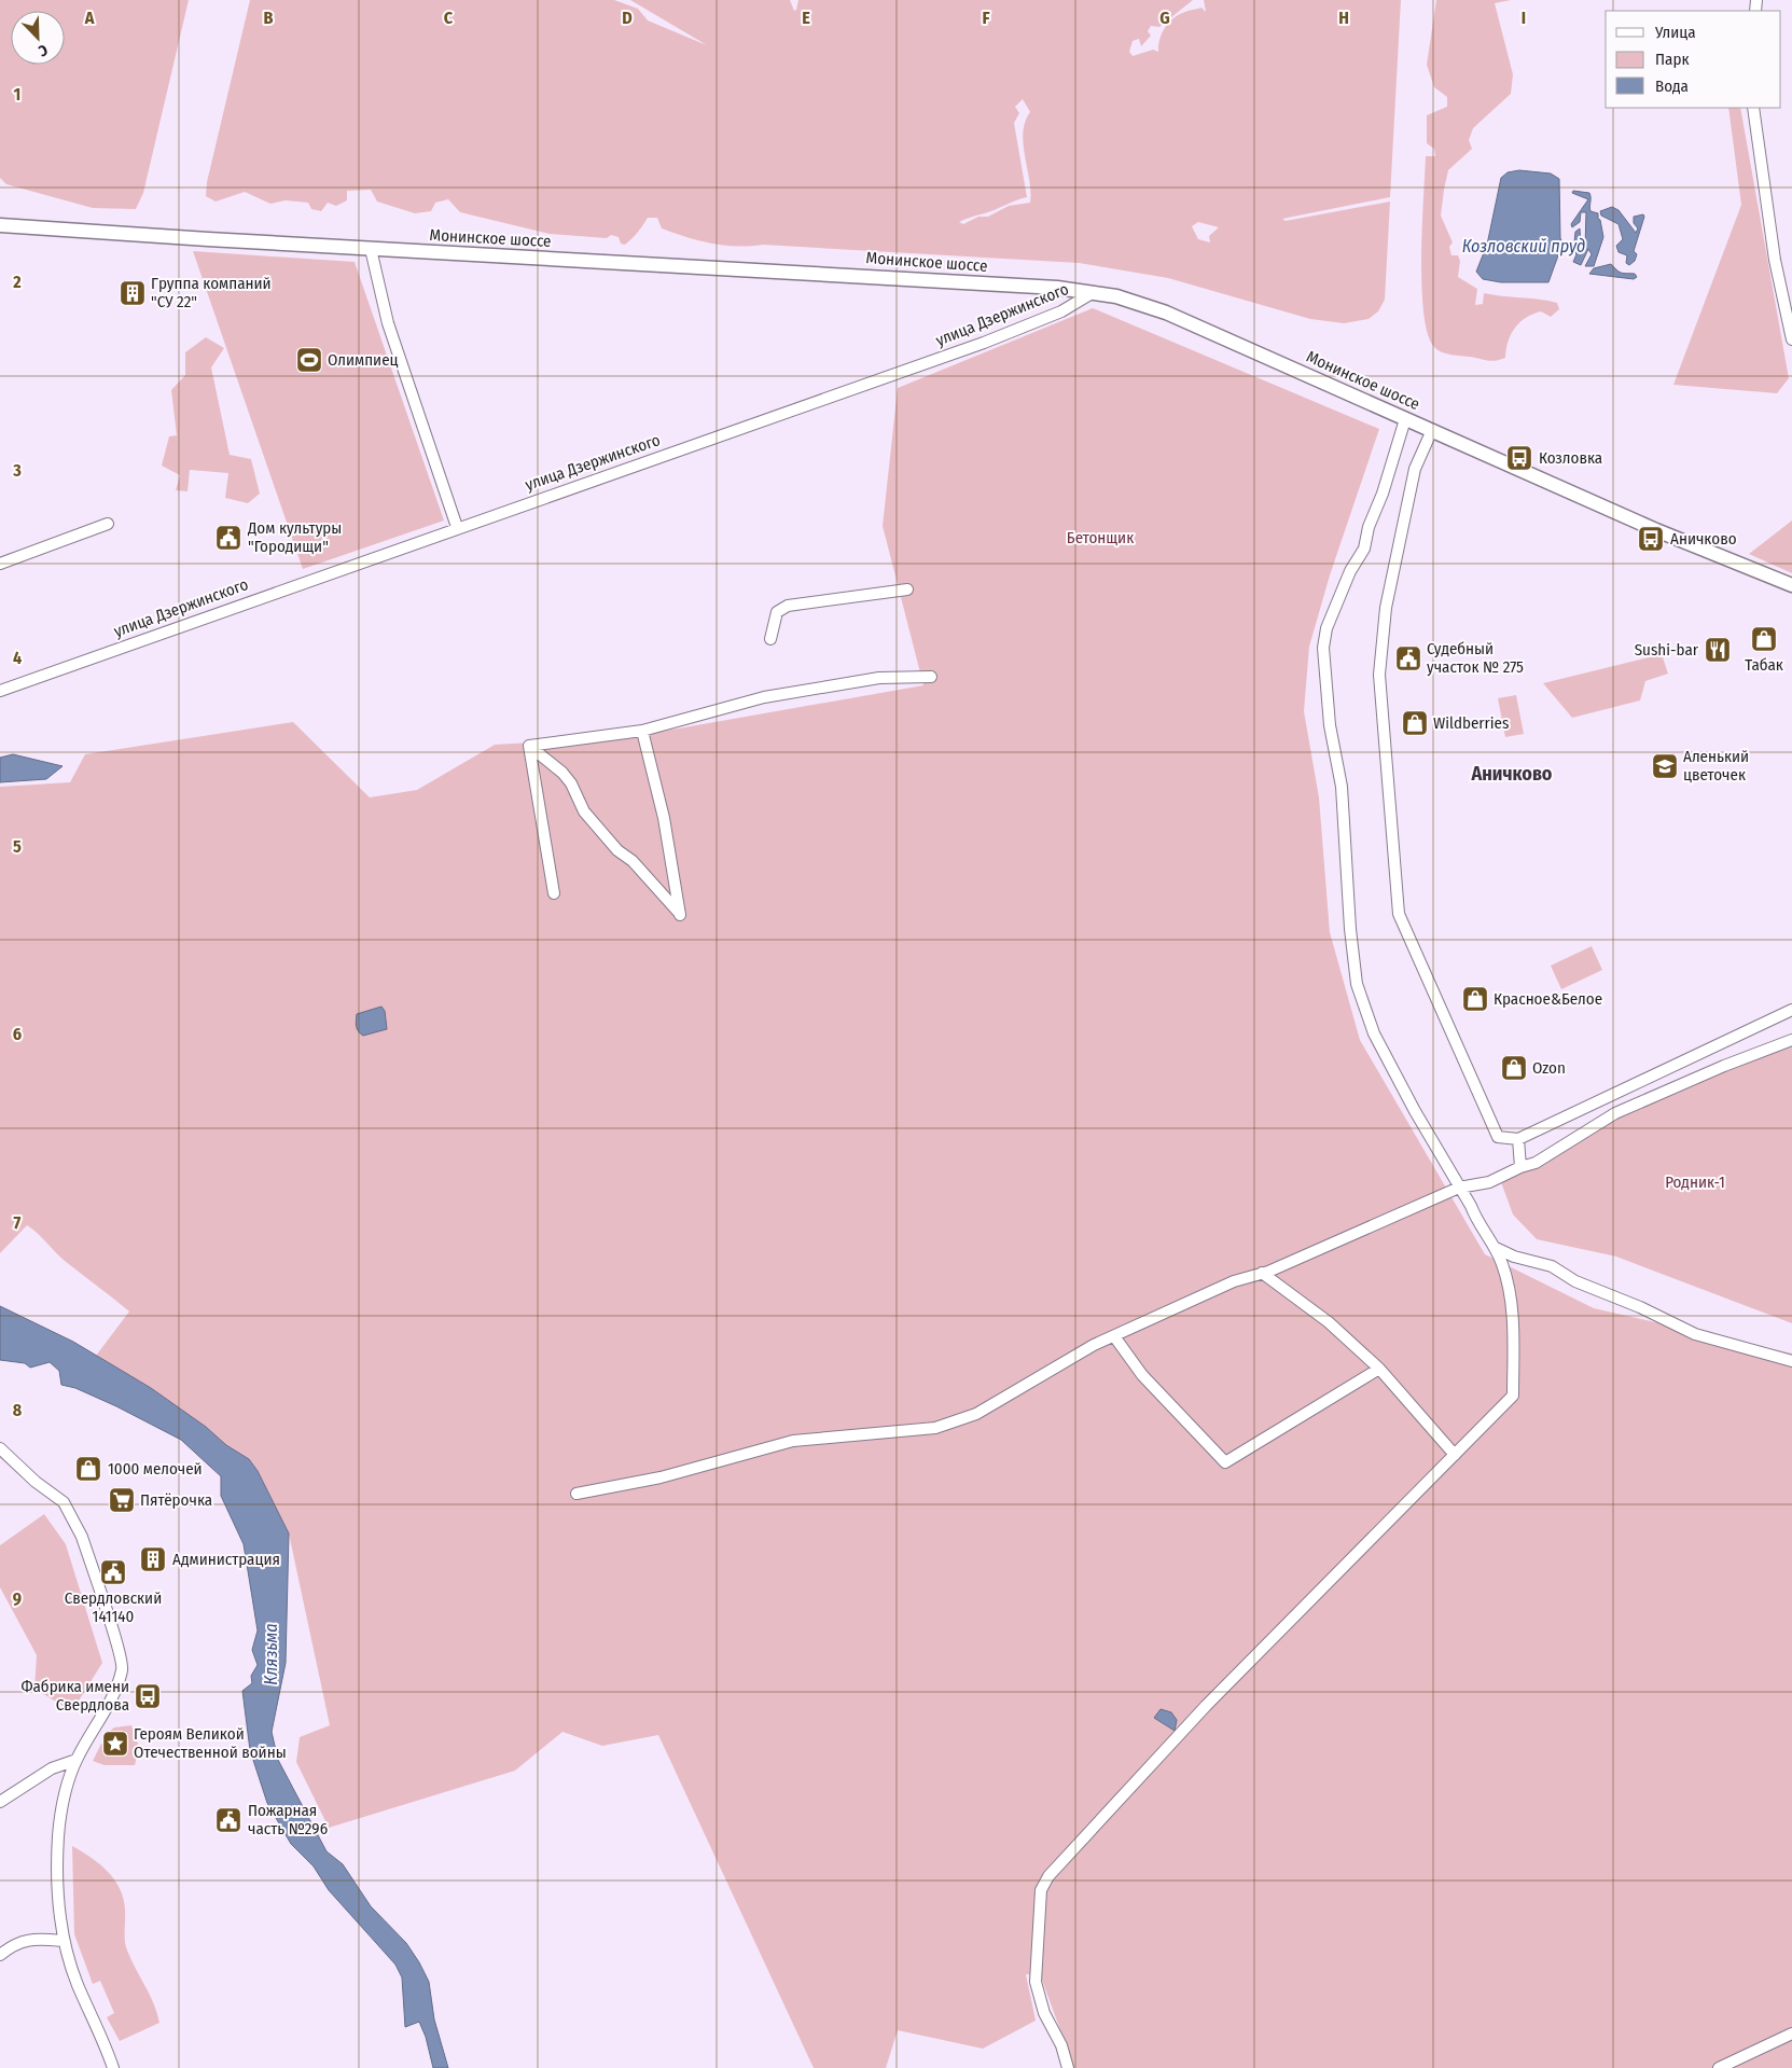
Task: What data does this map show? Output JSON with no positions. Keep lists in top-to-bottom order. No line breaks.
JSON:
{"streets":{"main road":["Монинское шоссе"],"street":["улица Дзержинского"]},"crossings":[["Монинское шоссе","улица Дзержинского"]],"districts":["Аничково"],"water":["Козловский пруд","Клязьма"],"parks":["Бетонщик","Родник-1"],"places":{"building":["Группа компаний \"СУ 22\"","Администрация"],"sports":["Олимпиец"],"bus stop":["Козловка","Аничково","Фабрика имени Свердлова"],"public building":["Дом культуры \"Городищи\"","Судебный участок № 275","Свердловский 141140","Пожарная часть №296"],"shop":["Табак","Wildberries","Красное&Белое","Ozon","1000 мелочей"],"restaurant":["Sushi-bar"],"school or university":["Аленький цветочек"],"supermarket":["Пятёрочка"],"place":["Героям Великой Отечественной войны"]},"legend":["Улица","Парк","Вода"],"north":"bottom right","grid":{"columns":["A","B","C","D","E","F","G","H","I"],"rows":["1","2","3","4","5","6","7","8","9"]}}
